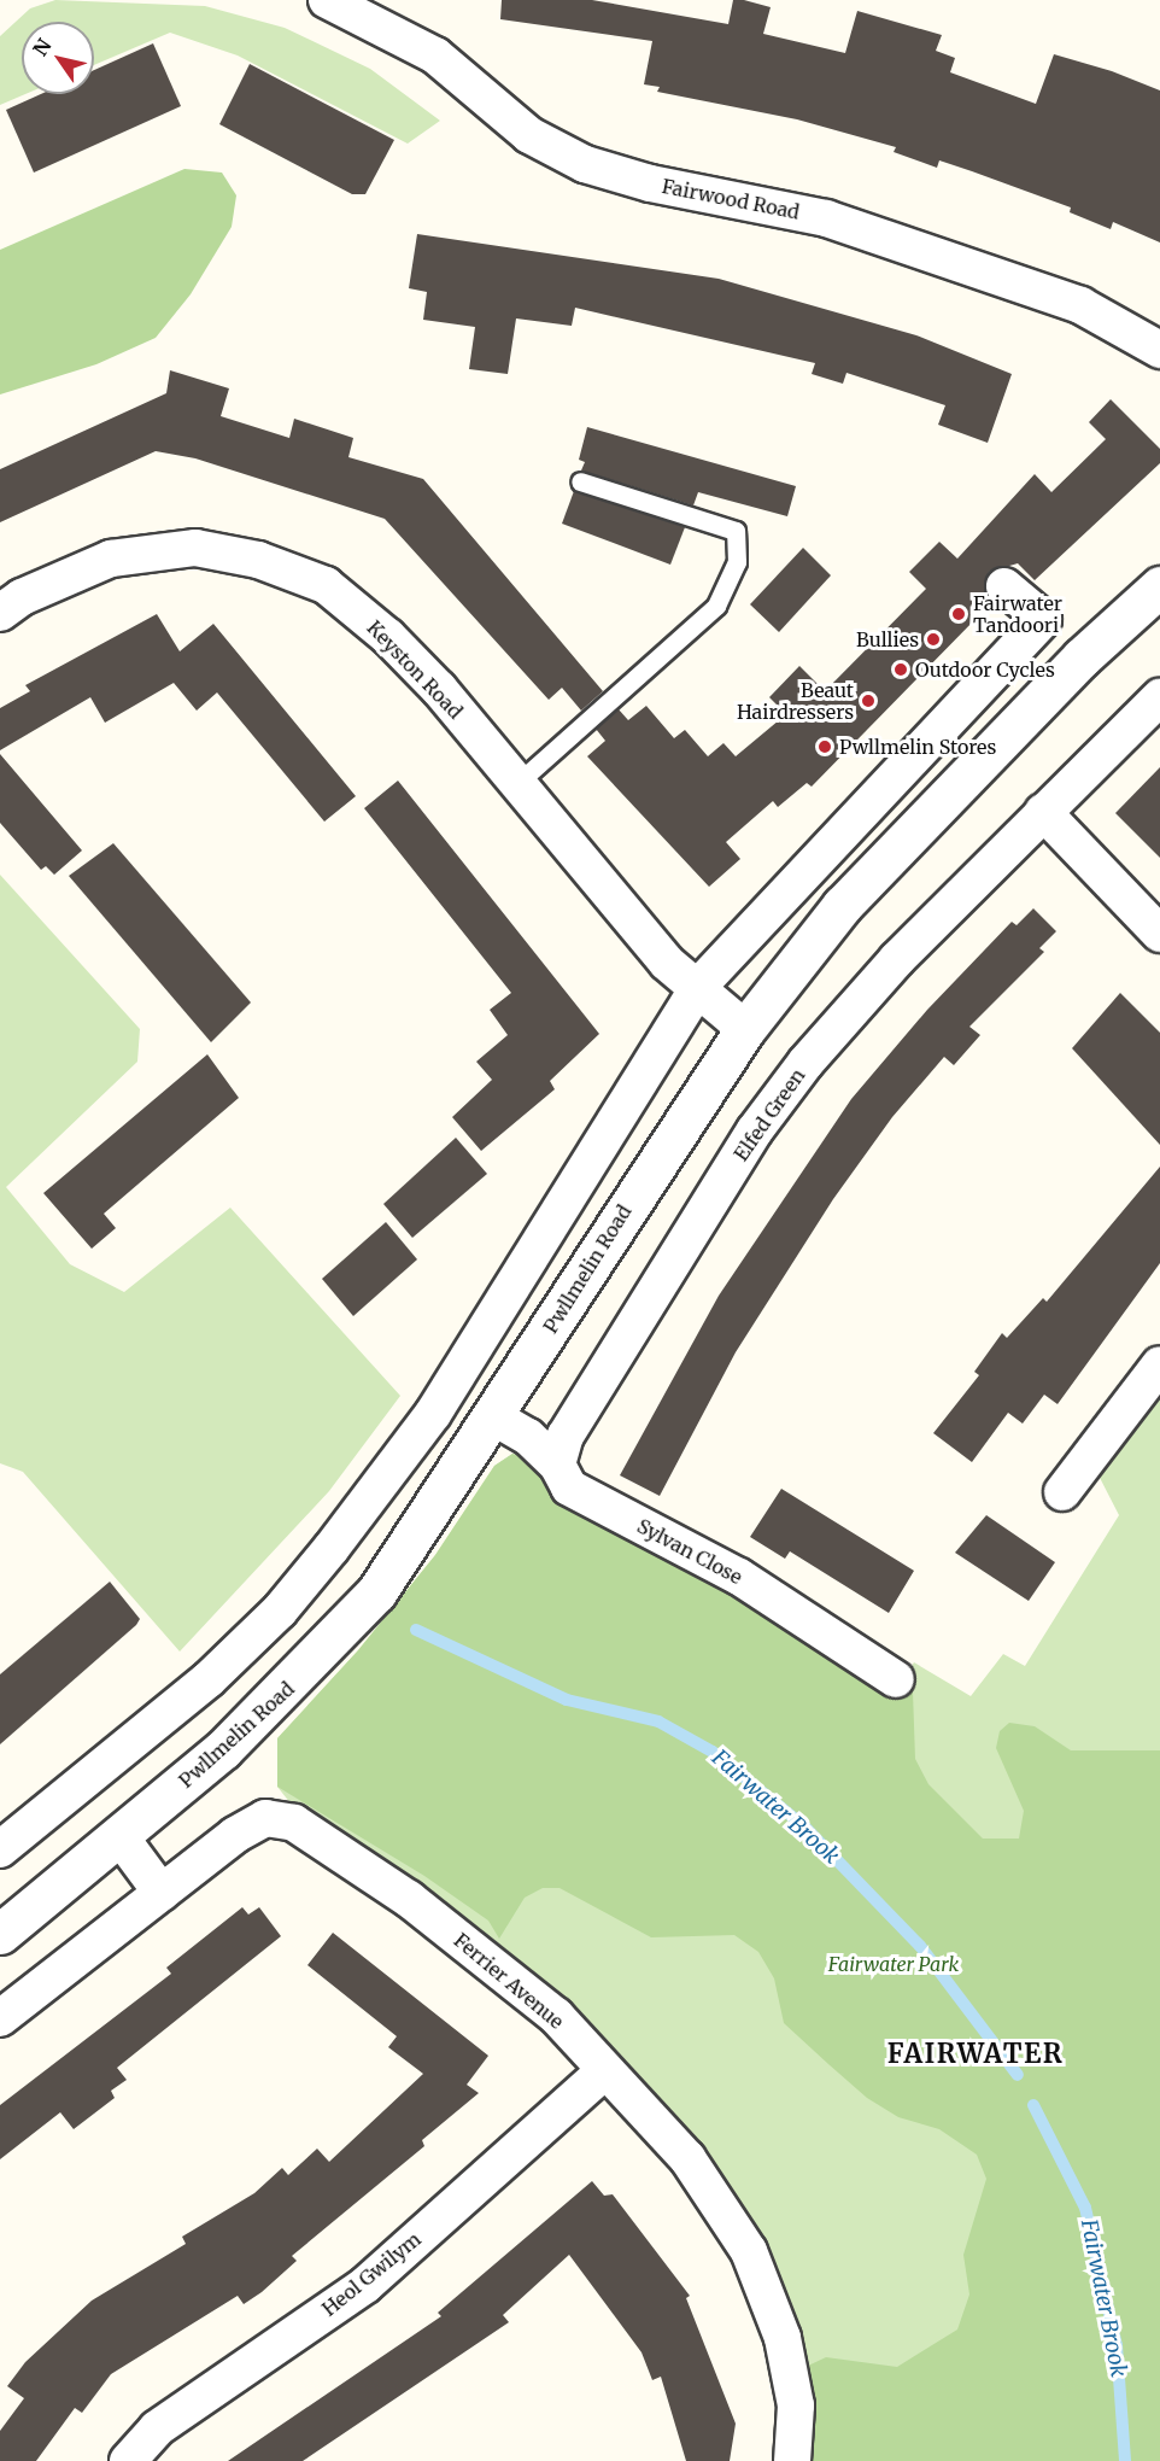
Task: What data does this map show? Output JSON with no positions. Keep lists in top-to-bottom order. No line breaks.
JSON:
{"streets":{"street":["Fairwood Road","Keyston Road","Elfed Green","Pwllmelin Road","Sylvan Close","Ferrier Avenue","Heol Gwilym"]},"crossings":[["Keyston Road","Pwllmelin Road"],["Elfed Green","Sylvan Close"],["Pwllmelin Road","Sylvan Close"],["Ferrier Avenue","Heol Gwilym"]],"districts":["FAIRWATER"],"water":["Fairwater Brook"],"parks":["Fairwater Park"],"places":["Fairwater Tandoori","Bullies","Outdoor Cycles","Beaut Hairdressers","Pwllmelin Stores"],"north":"top left"}
